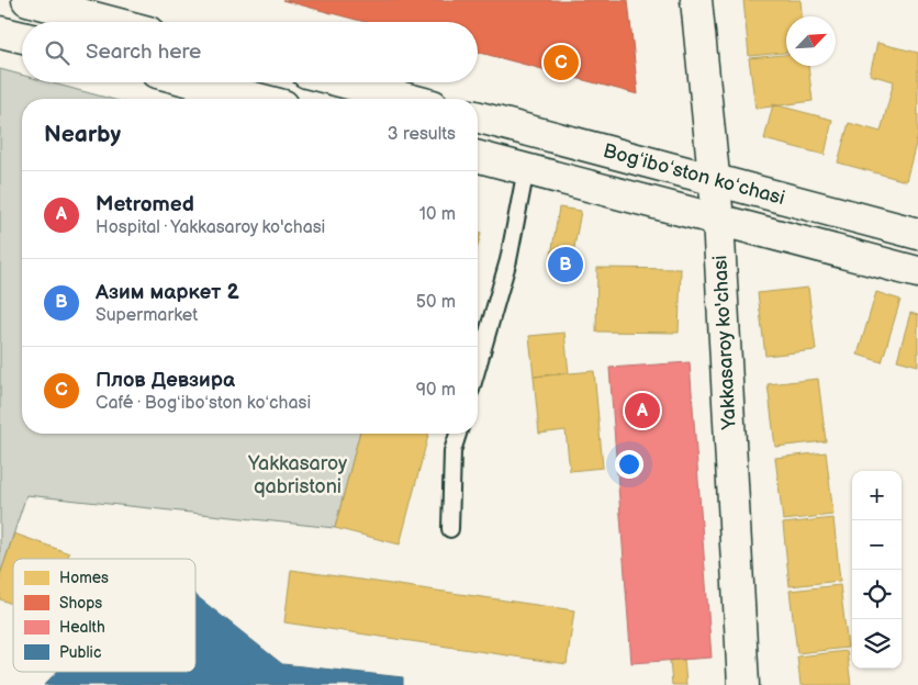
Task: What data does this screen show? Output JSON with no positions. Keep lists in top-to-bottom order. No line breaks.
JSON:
{"streets":{"street":["Bogʻiboʻston koʻchasi","Yakkasaroy ko'chasi"]},"crossings":[["Bogʻiboʻston koʻchasi","Yakkasaroy ko'chasi"]],"parks":["Yakkasaroy qabristoni"],"legend":["Homes","Shops","Health","Public"],"north":"top right","page":{"search":"Search here","pins":["C","B","A"],"heading":["Nearby","3 results"],"list":[{"mark":"A","name":"Metromed","note":"Hospital · Yakkasaroy ko'chasi","value":"10 m"},{"mark":"B","name":"Азим маркет 2","note":"Supermarket","value":"50 m"},{"mark":"C","name":"Плов Девзира","note":"Café · Bogʻiboʻston koʻchasi","value":"90 m"}],"map_buttons":["+","−"]}}
